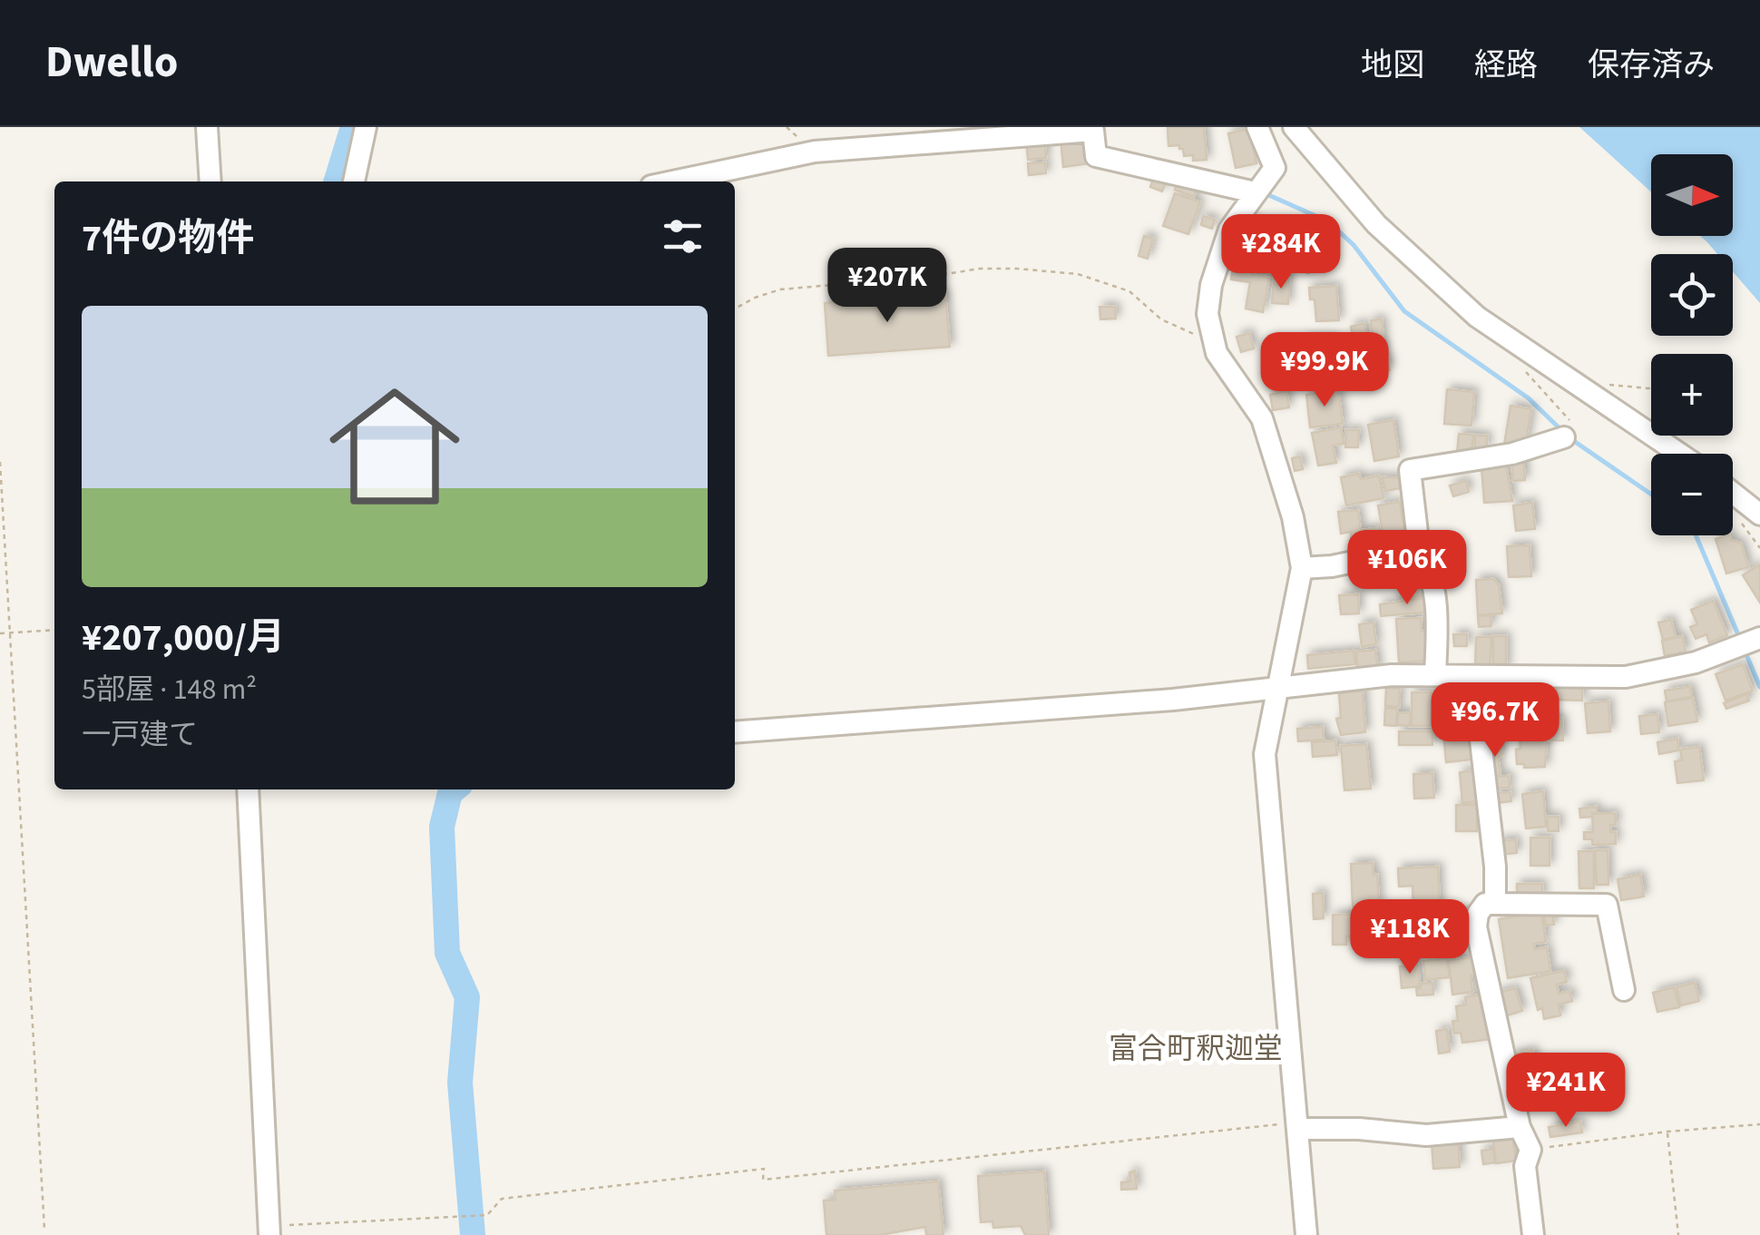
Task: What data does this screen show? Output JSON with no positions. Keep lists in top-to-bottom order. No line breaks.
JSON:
{"districts":["富合町釈迦堂"],"north":"right","page":{"header":"Dwello","nav":["地図","経路","保存済み"],"map_buttons":["+","−"],"heading":"7件の物件","price":["¥284K","¥207K","¥99.9K","¥106K","¥96.7K","¥118K","¥241K"],"list":[{"name":"¥207,000/月","note":"5部屋 · 148 m² · 一戸建て"}]}}
